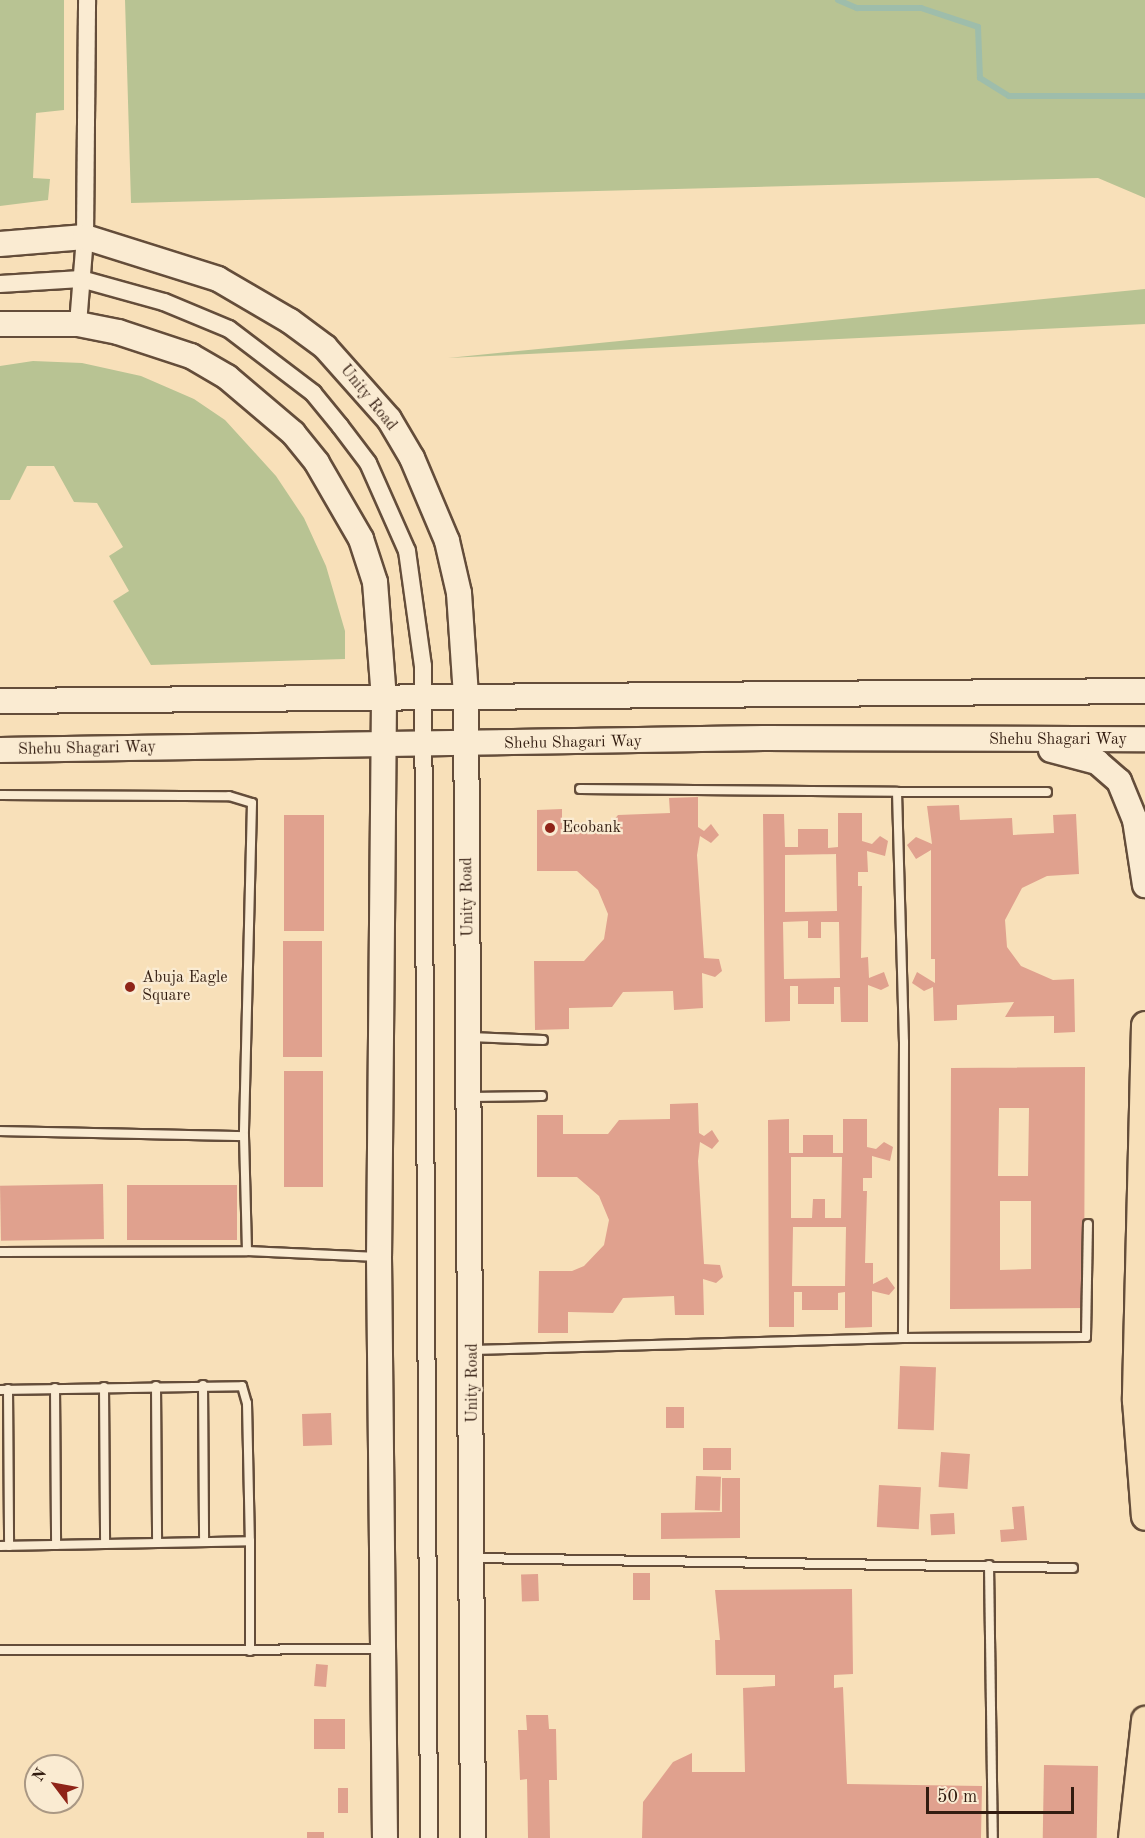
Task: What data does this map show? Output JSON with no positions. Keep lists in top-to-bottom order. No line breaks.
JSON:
{"streets":{"street":["Unity Road","Shehu Shagari Way"]},"crossings":[["Unity Road","Shehu Shagari Way"]],"places":["Ecobank","Abuja Eagle Square"],"scale_bar":"50 m","north":"top left"}
